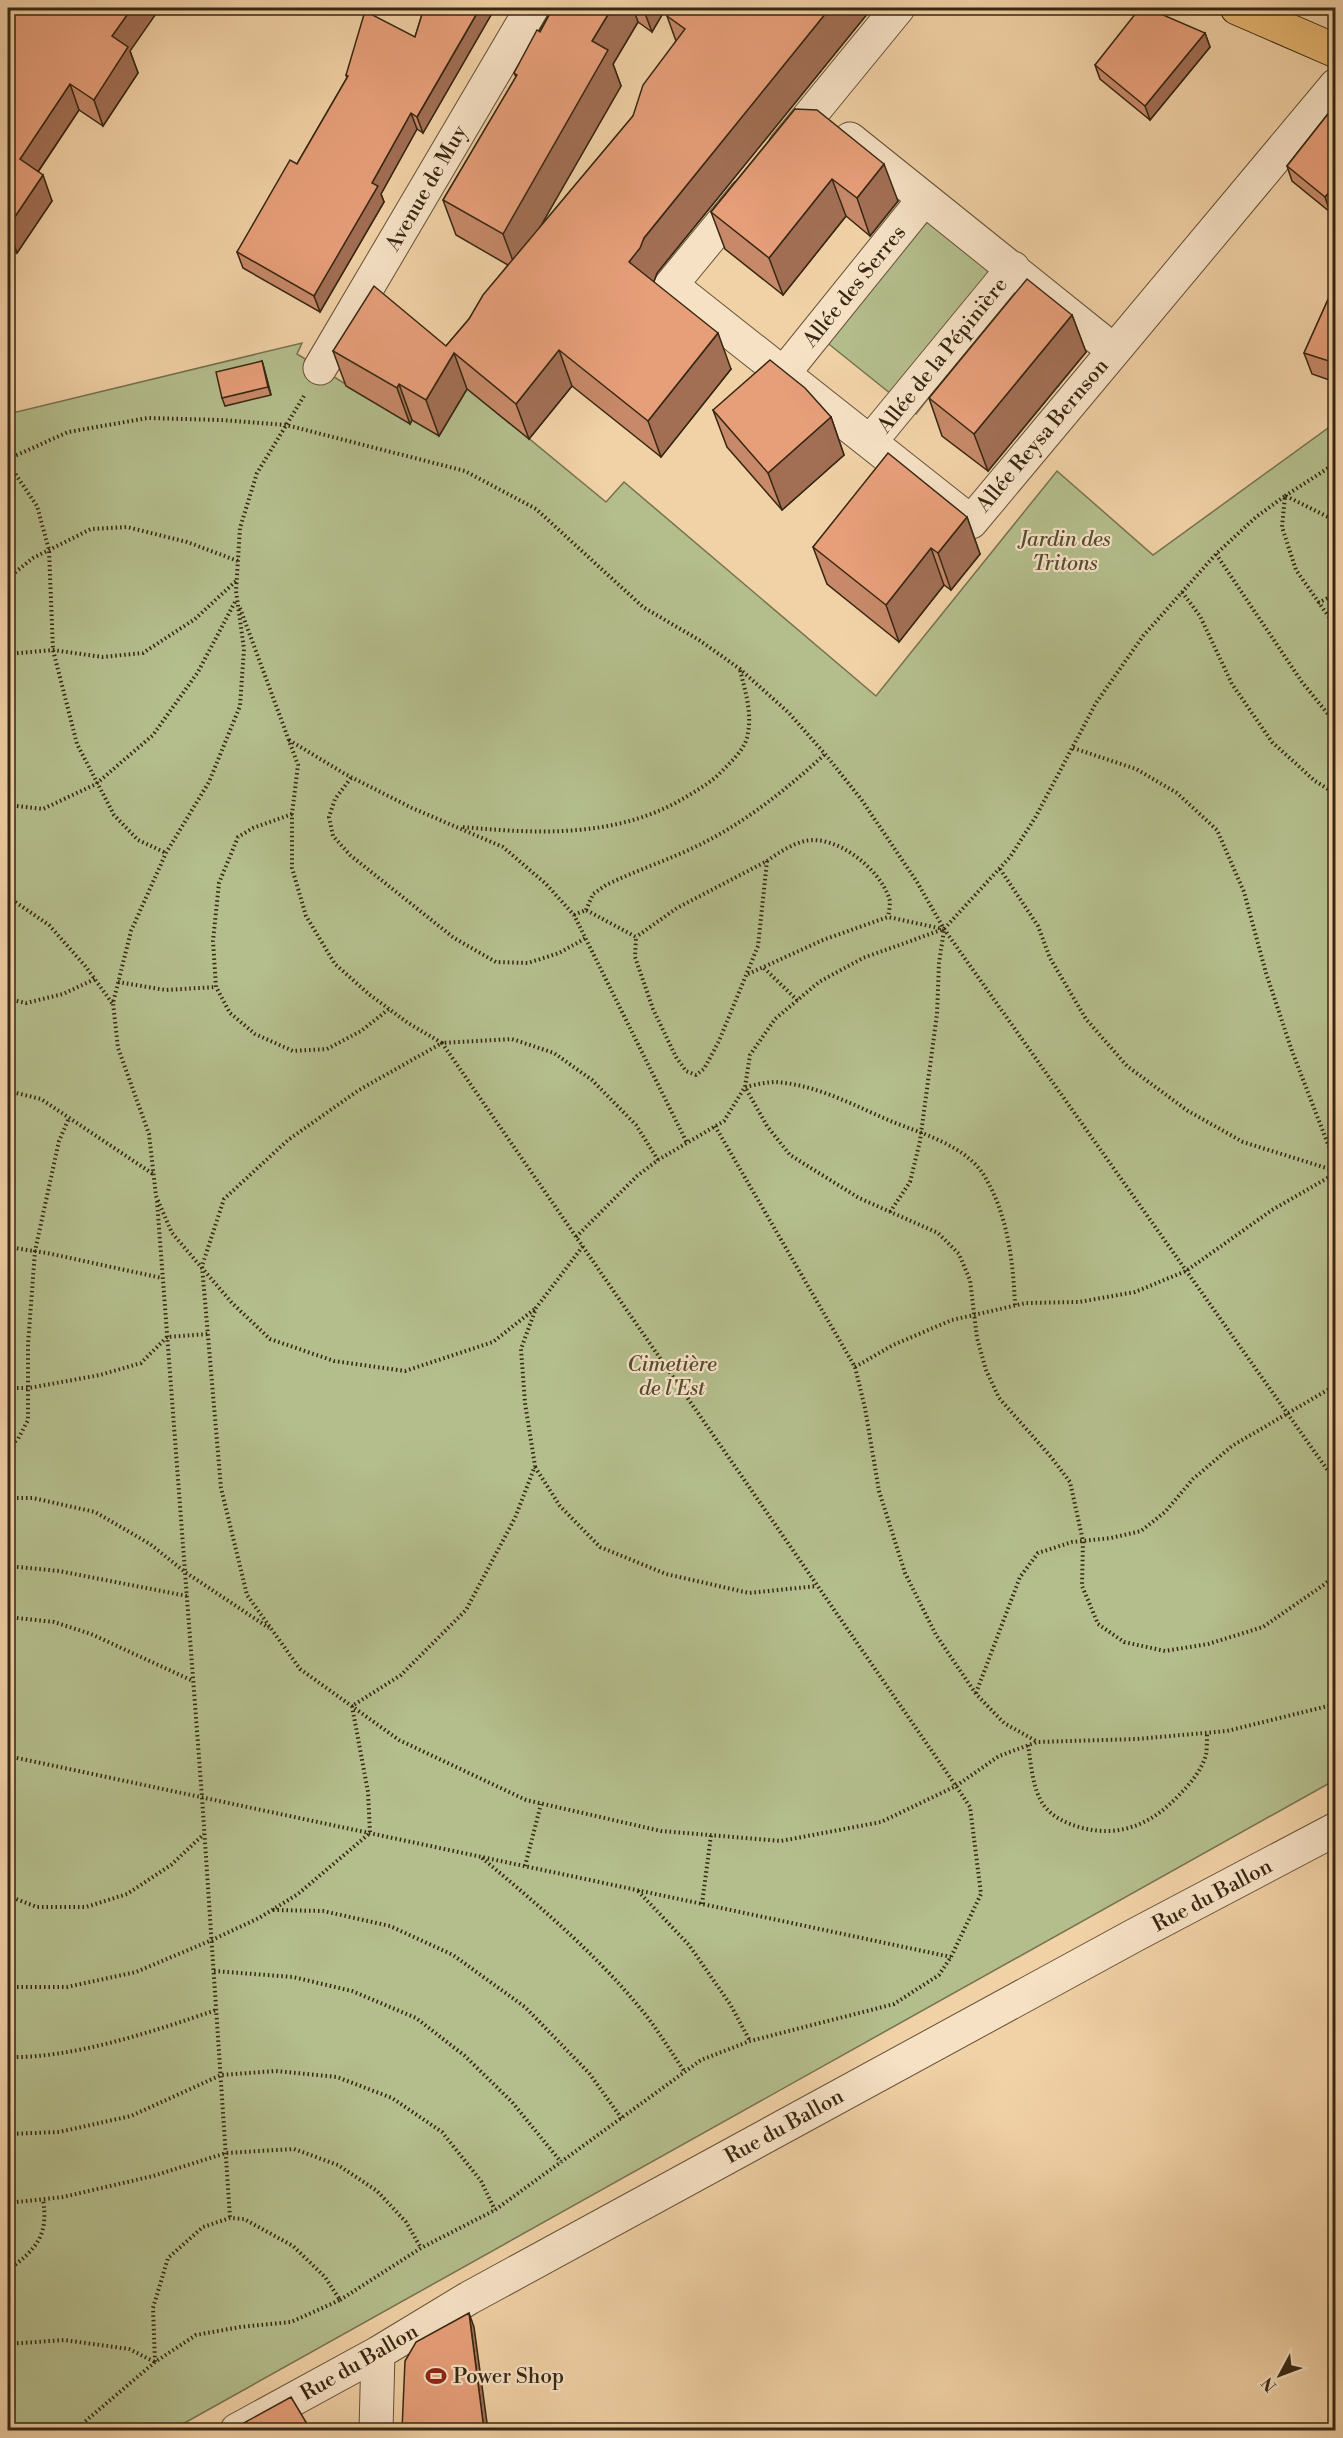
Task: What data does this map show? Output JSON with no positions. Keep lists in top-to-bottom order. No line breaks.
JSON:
{"streets":{"street":["Avenue de Muy","Allée des Serres","Allée de la Pépinière","Allée Reysa Bernson","Rue du Ballon"]},"crossings":[["Allée des Serres","Allée Reysa Bernson"],["Allée de la Pépinière","Allée Reysa Bernson"]],"parks":["Jardin des Tritons","Cimetière de l'Est"],"places":{"sports":["Power Shop"]},"north":"bottom left"}
